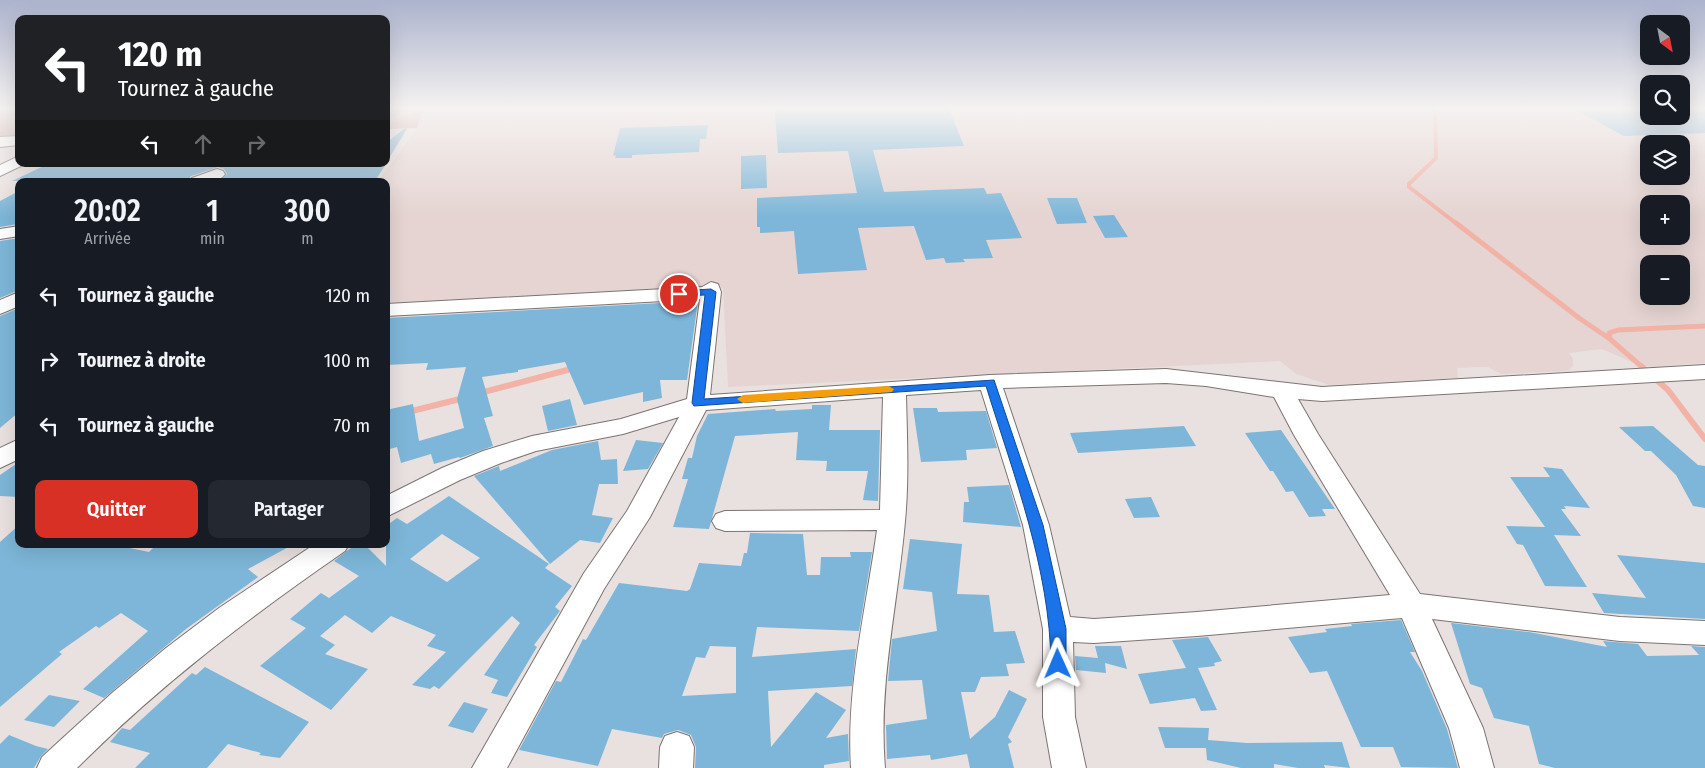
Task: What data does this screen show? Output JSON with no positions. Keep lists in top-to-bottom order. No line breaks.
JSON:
{"north":"bottom right","page":{"map_buttons":["+","−"],"turn":["120 m","Tournez à gauche"],"eta":["20:02","Arrivée","1","min","300","m"],"list":[{"name":"Tournez à gauche","value":"120 m"},{"name":"Tournez à droite","value":"100 m"},{"name":"Tournez à gauche","value":"70 m"}],"buttons":["Quitter","Partager"]}}
